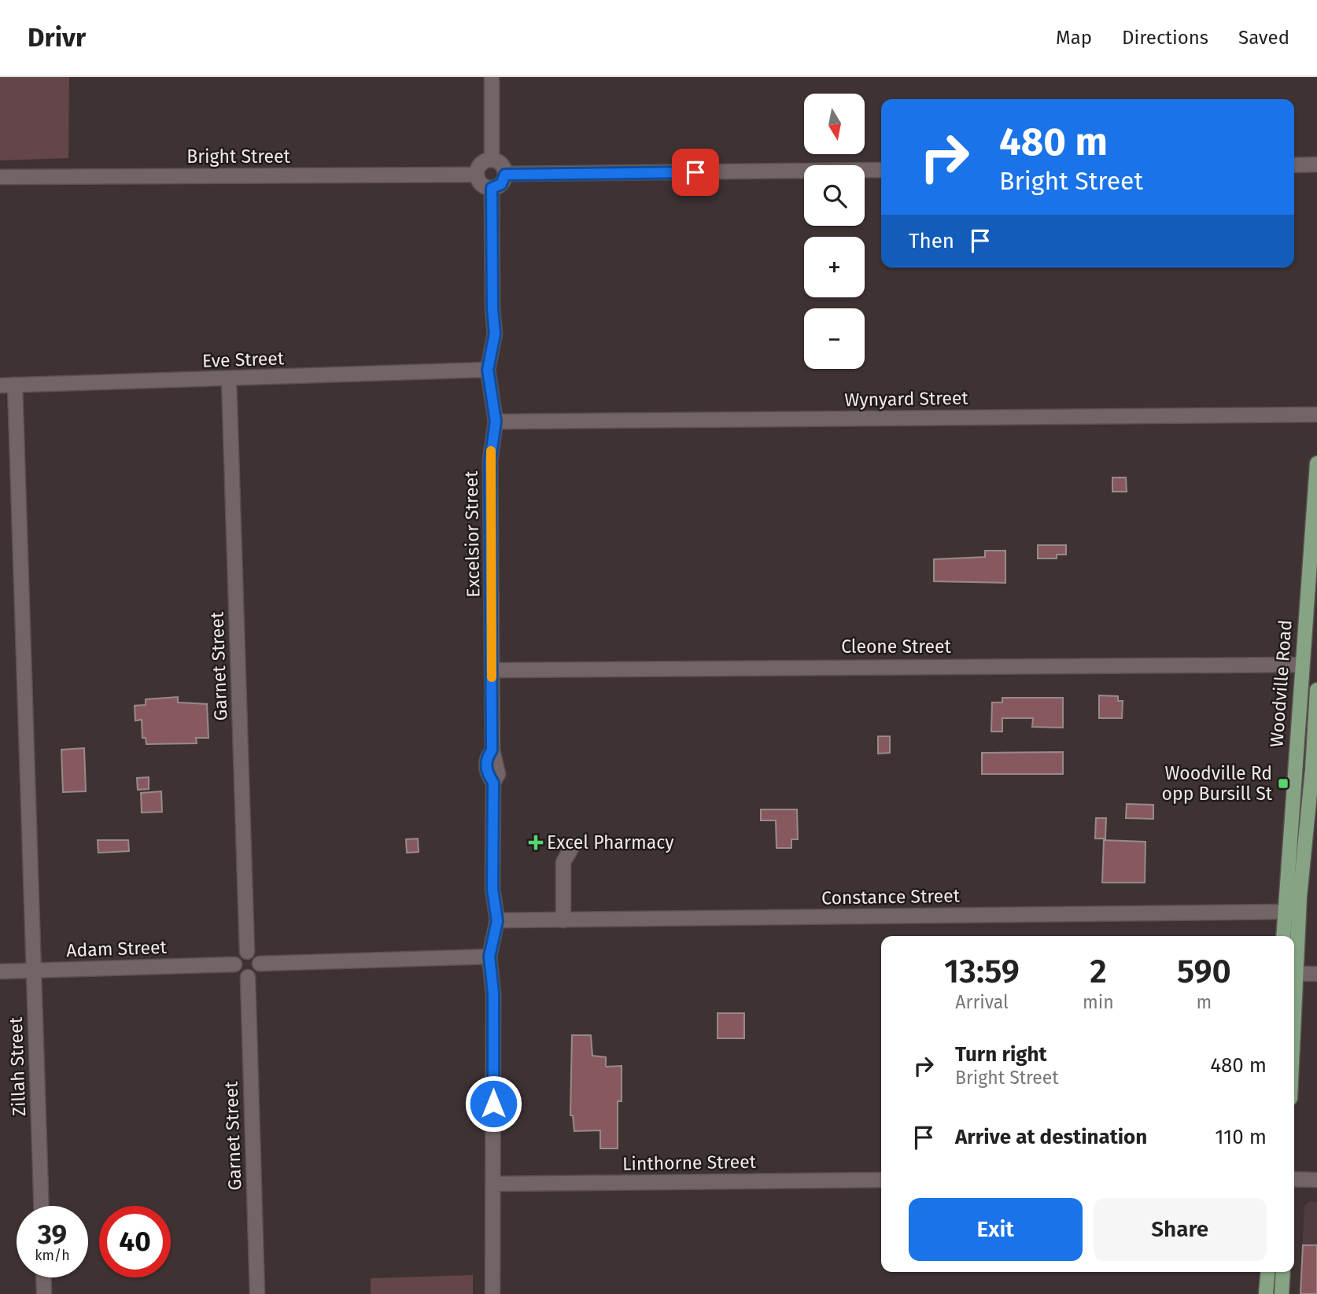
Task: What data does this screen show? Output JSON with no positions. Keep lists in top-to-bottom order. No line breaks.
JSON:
{"streets":{"main road":["Woodville Road"],"street":["Bright Street","Eve Street","Wynyard Street","Excelsior Street","Cleone Street","Garnet Street","Constance Street","Adam Street","Zillah Street","Linthorne Street"]},"crossings":[["Bright Street","Excelsior Street"],["Eve Street","Excelsior Street"],["Eve Street","Garnet Street"],["Eve Street","Zillah Street"],["Wynyard Street","Excelsior Street"],["Excelsior Street","Cleone Street"],["Excelsior Street","Constance Street"],["Excelsior Street","Linthorne Street"],["Cleone Street","Woodville Road"],["Garnet Street","Adam Street"],["Woodville Road","Constance Street"],["Adam Street","Zillah Street"]],"places":{"transit":["Woodville Rd opp Bursill St"],"health":["Excel Pharmacy"]},"north":"bottom","page":{"header":"Drivr","nav":["Map","Directions","Saved"],"map_buttons":["+","−"],"turn":["480 m","Bright Street"],"then":"Then","eta":["13:59","Arrival","2","min","590","m"],"list":[{"name":"Turn right","note":"Bright Street","value":"480 m"},{"name":"Arrive at destination","value":"110 m"}],"buttons":["Exit","Share"],"speed":"39 km/h","limit":"40"}}
